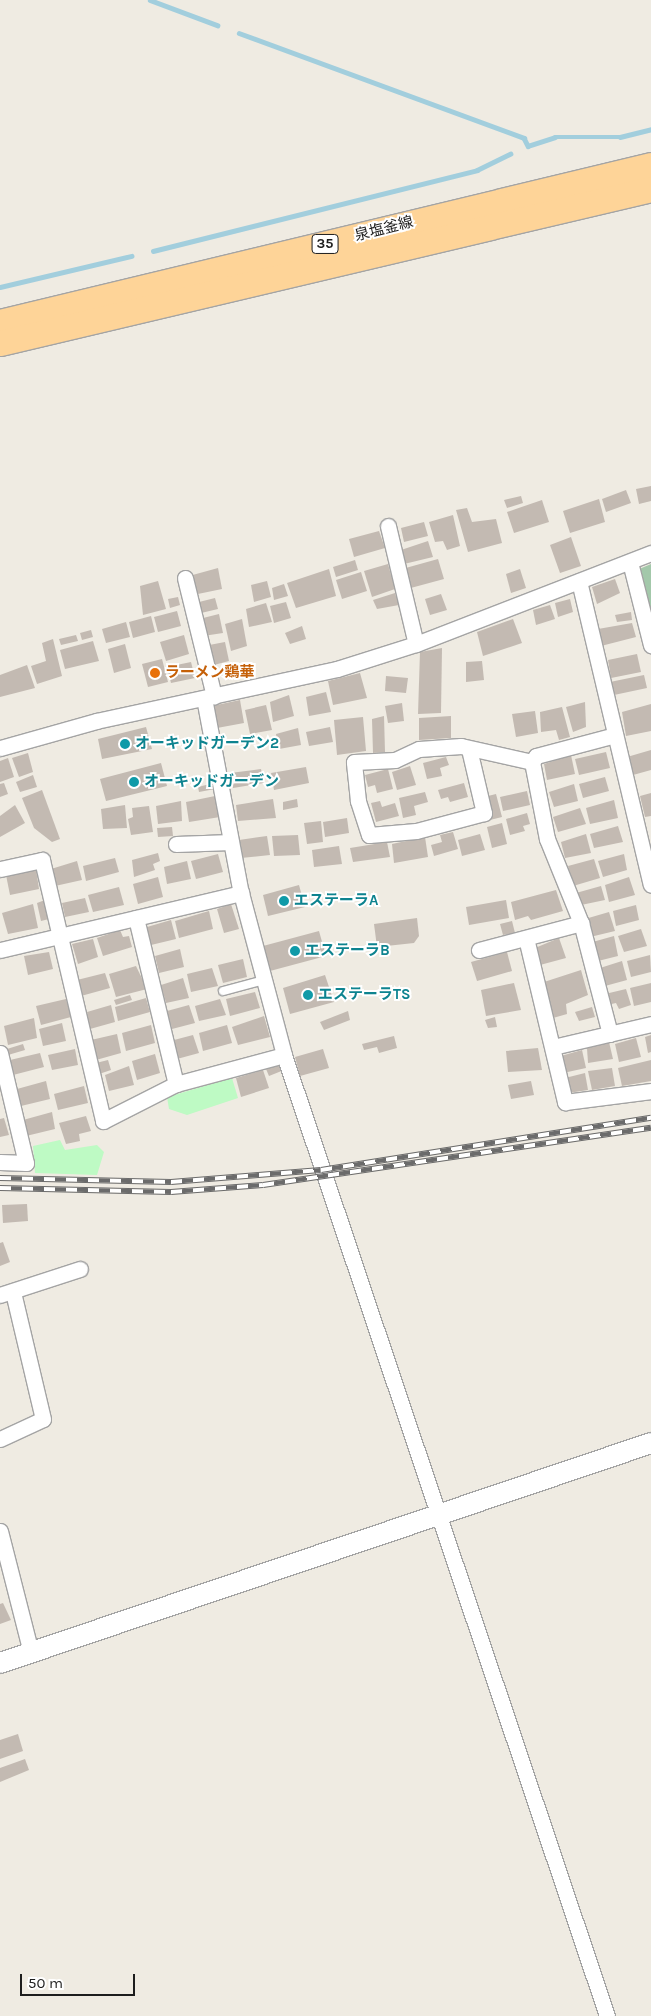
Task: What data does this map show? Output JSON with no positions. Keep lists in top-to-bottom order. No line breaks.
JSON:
{"streets":{"main road":["泉塩釜線","35"]},"places":["ラーメン鶏華","オーキッドガーデン2","オーキッドガーデン","エステーラA","エステーラB","エステーラTS"],"scale_bar":"50 m"}
